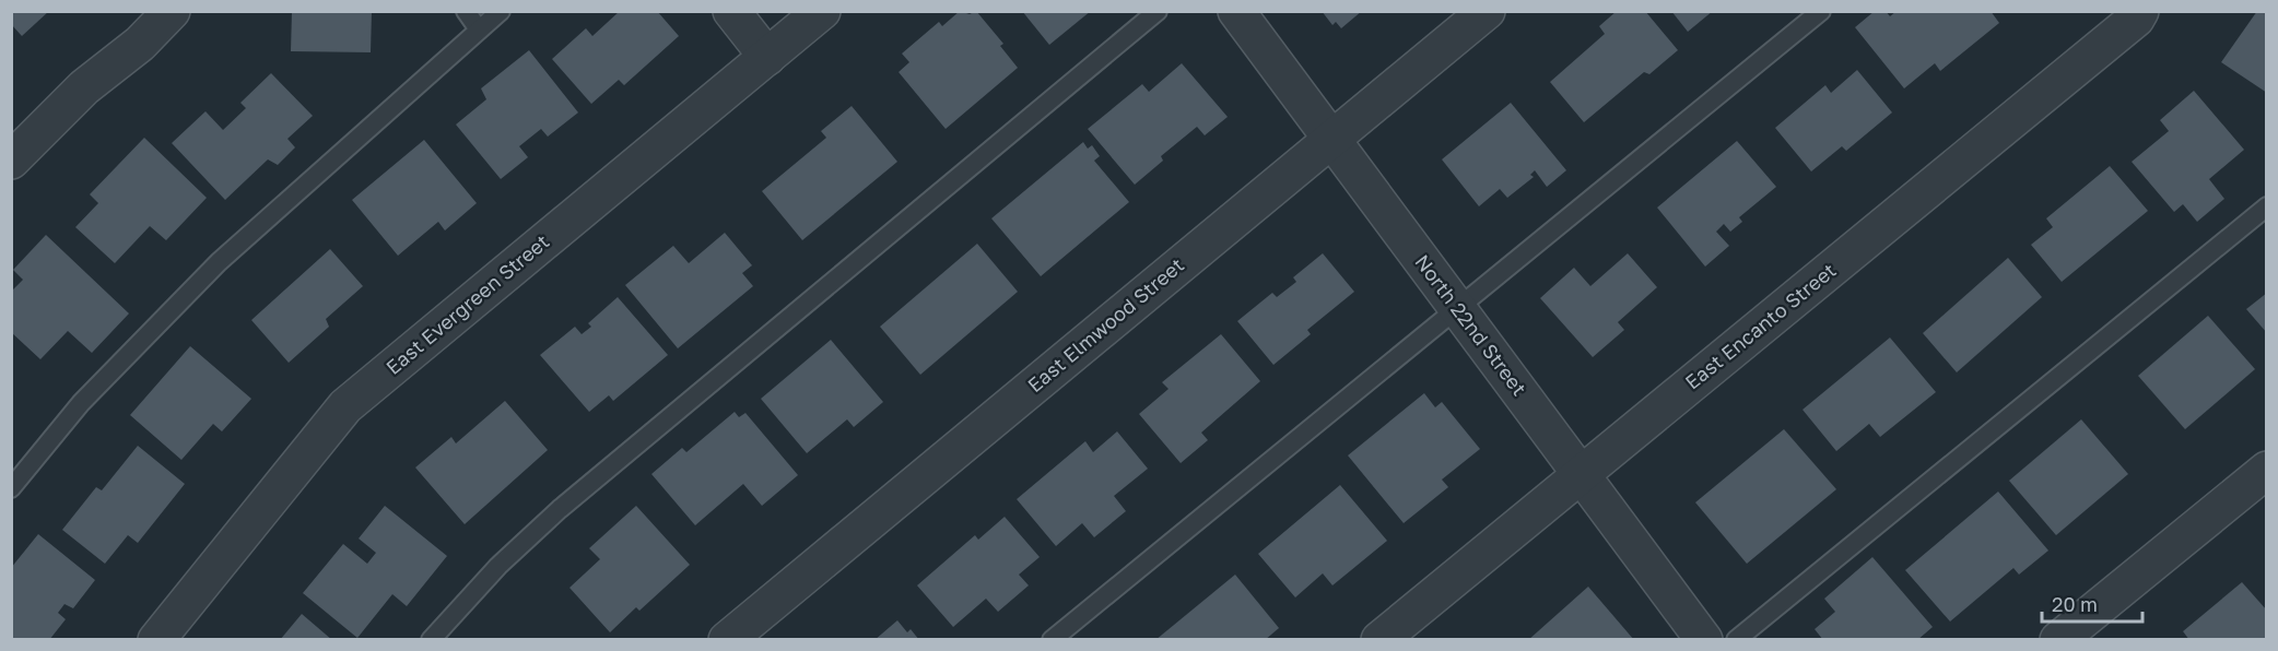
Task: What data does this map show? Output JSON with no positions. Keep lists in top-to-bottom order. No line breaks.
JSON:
{"streets":{"street":["East Evergreen Street","East Elmwood Street","North 22nd Street","East Encanto Street"]},"crossings":[["East Elmwood Street","North 22nd Street"],["North 22nd Street","East Encanto Street"]],"scale_bar":"20 m"}
